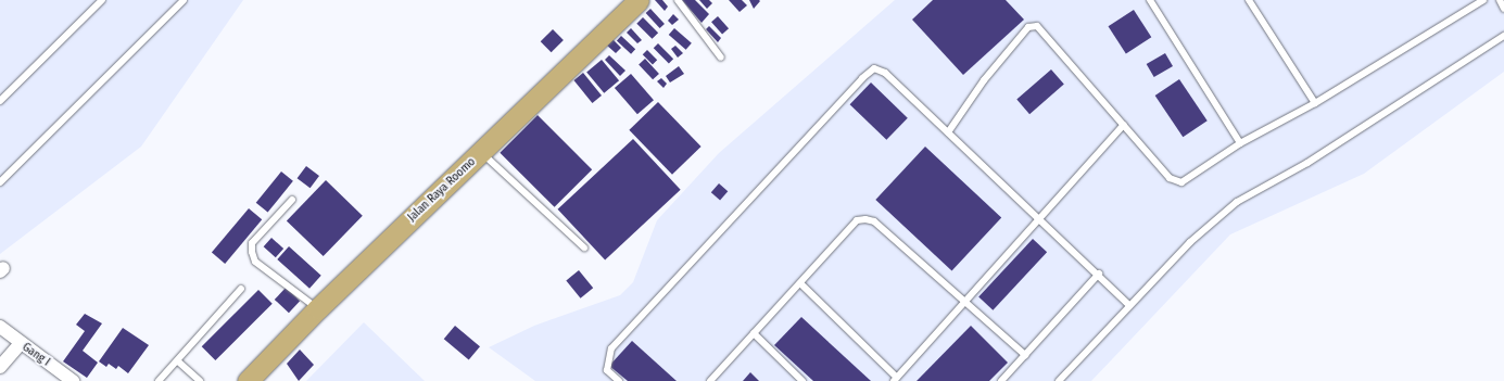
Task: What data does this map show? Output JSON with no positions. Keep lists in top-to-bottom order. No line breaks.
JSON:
{"streets":{"highway":["Jalan Raya Roomo"],"street":["Gang I"]}}
